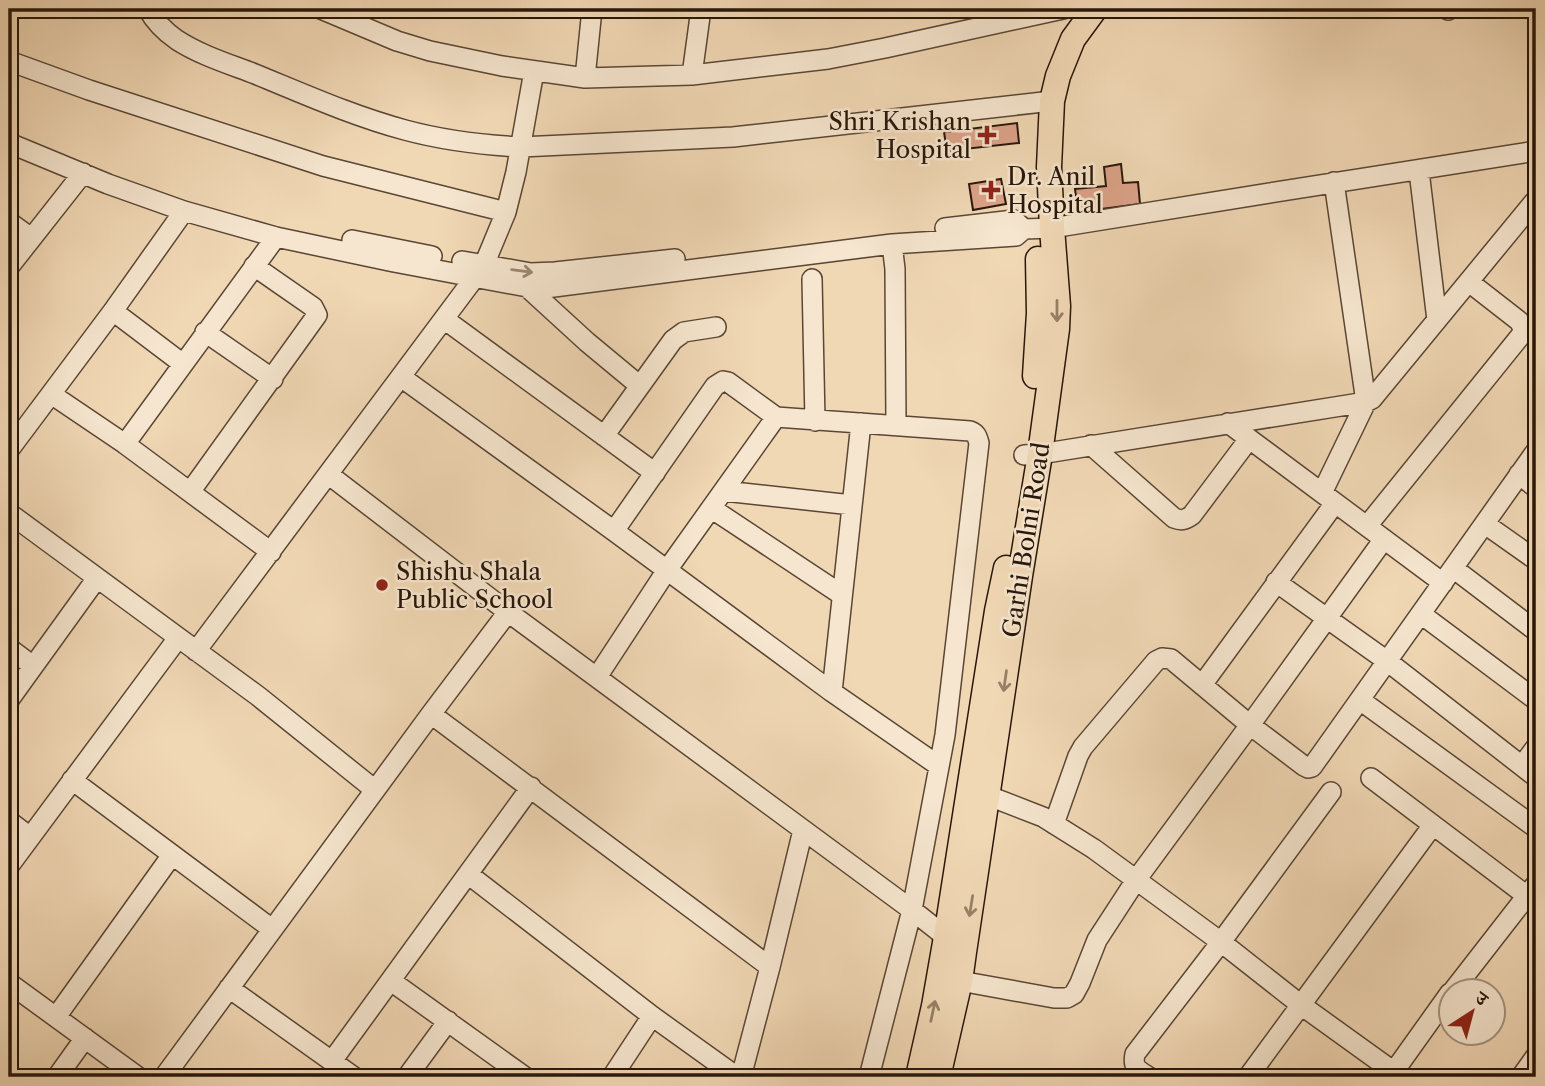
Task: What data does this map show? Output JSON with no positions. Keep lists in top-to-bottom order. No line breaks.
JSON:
{"streets":{"main road":["Garhi Bolni Road"]},"places":{"health":["Shri Krishan Hospital","Dr. Anil Hospital"],"other":["Shishu Shala Public School"]},"north":"top right"}
